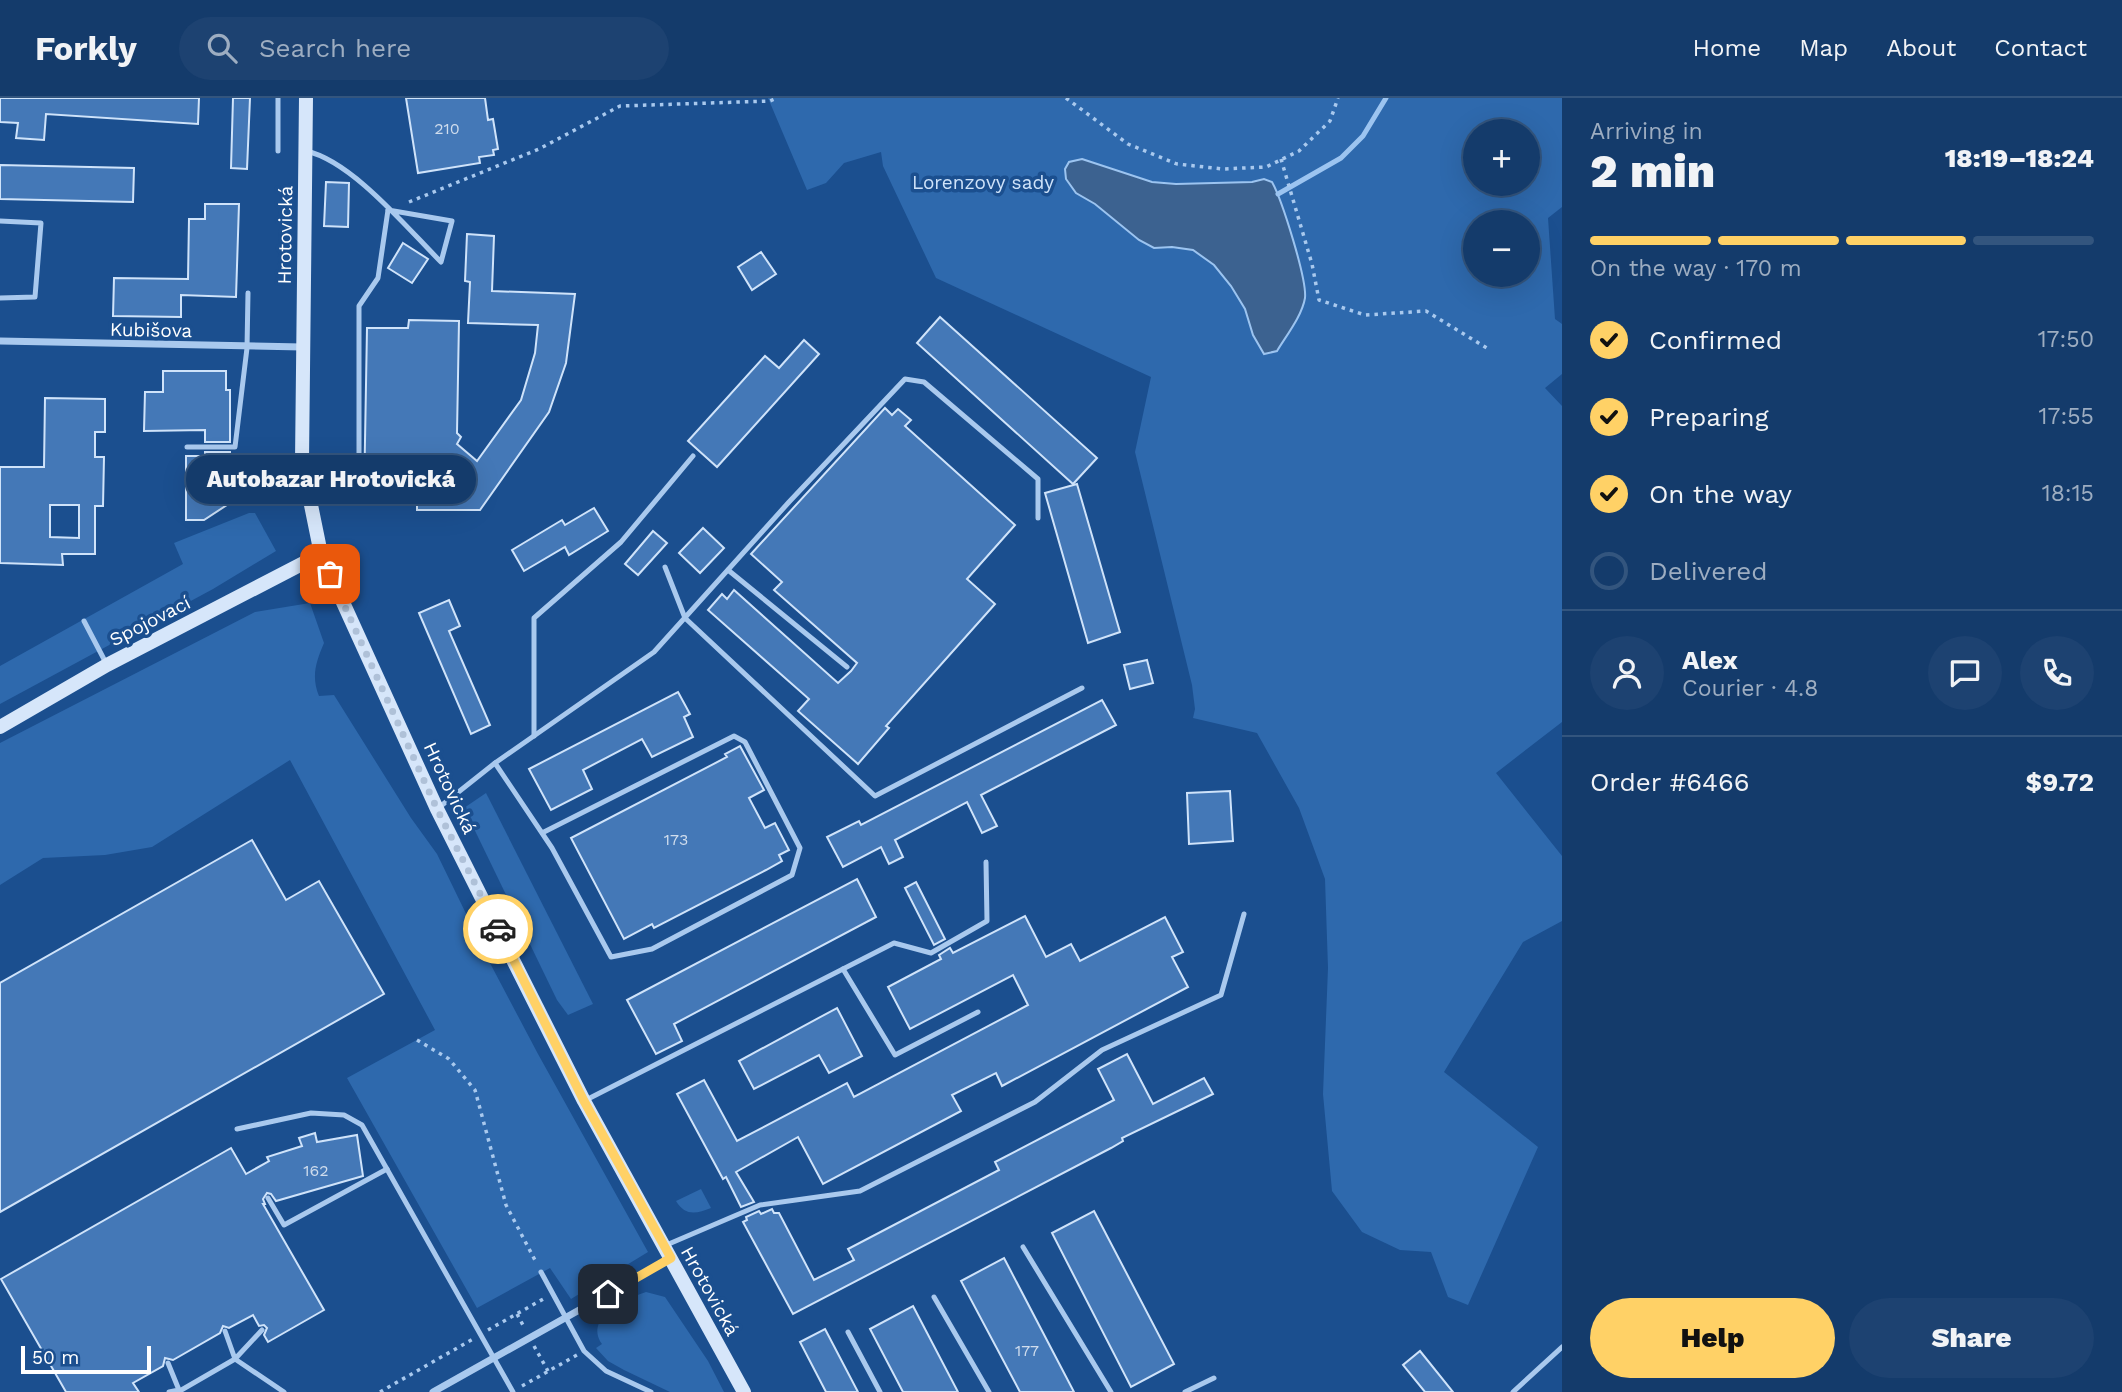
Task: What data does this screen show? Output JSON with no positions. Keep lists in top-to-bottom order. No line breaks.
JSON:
{"streets":{"main road":["Hrotovická","Spojovací"],"street":["Kubišova"]},"crossings":[["Hrotovická","Kubišova"],["Hrotovická","Spojovací"]],"parks":["Lorenzovy sady"],"places":["Autobazar Hrotovická"],"house_numbers":["210","173","162","177"],"scale_bar":"50 m","page":{"header":"Forkly","search":"Search here","nav":["Home","Map","About","Contact"],"heading":["2 min","Arriving in","18:19–18:24"],"panel":["Alex","Courier · 4.8","Order #6466","$9.72"],"map_buttons":["+","−"],"bar":"On the way · 170 m","list":[["Confirmed","17:50"],["Preparing","17:55"],["On the way","18:15"],"Delivered"],"bubble":"Autobazar Hrotovická","buttons":["Help","Share"],"scale":"50 m"}}
